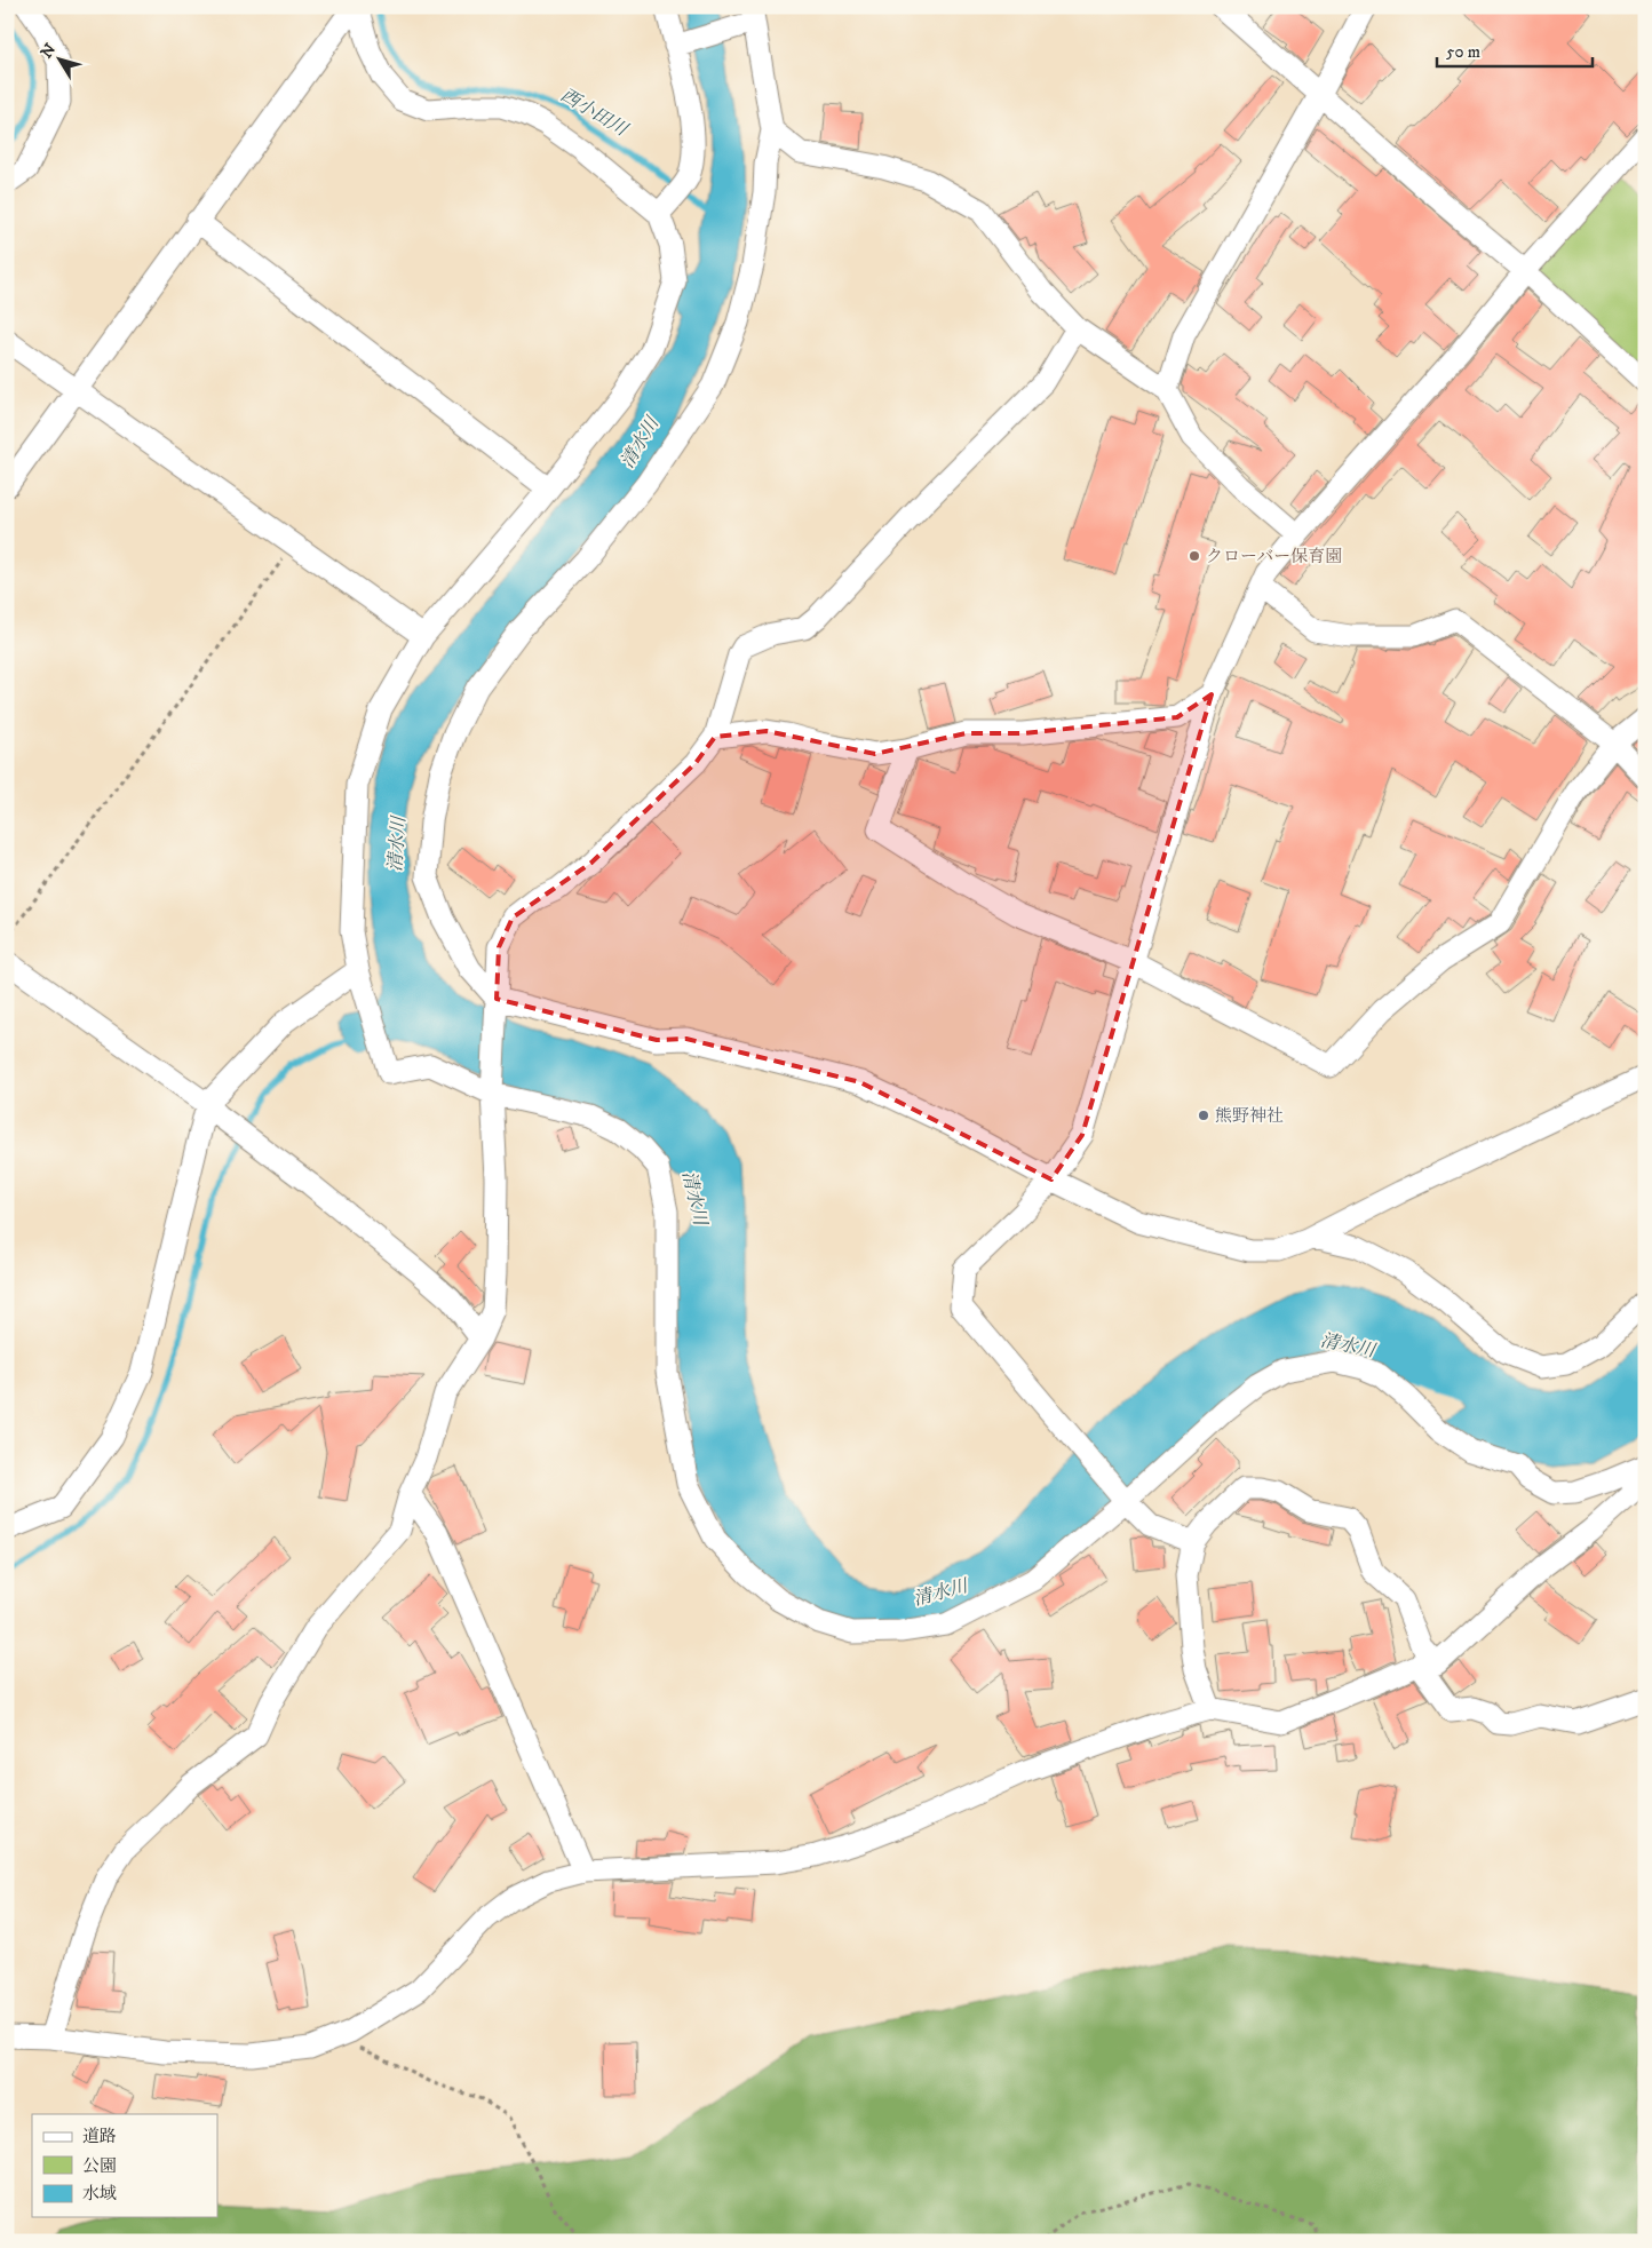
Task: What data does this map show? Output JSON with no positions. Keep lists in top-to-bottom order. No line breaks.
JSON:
{"water":["西小田川","清水川"],"places":["クローバー保育園","熊野神社"],"legend":["道路","公園","水域"],"scale_bar":"50 m","north":"top left"}
